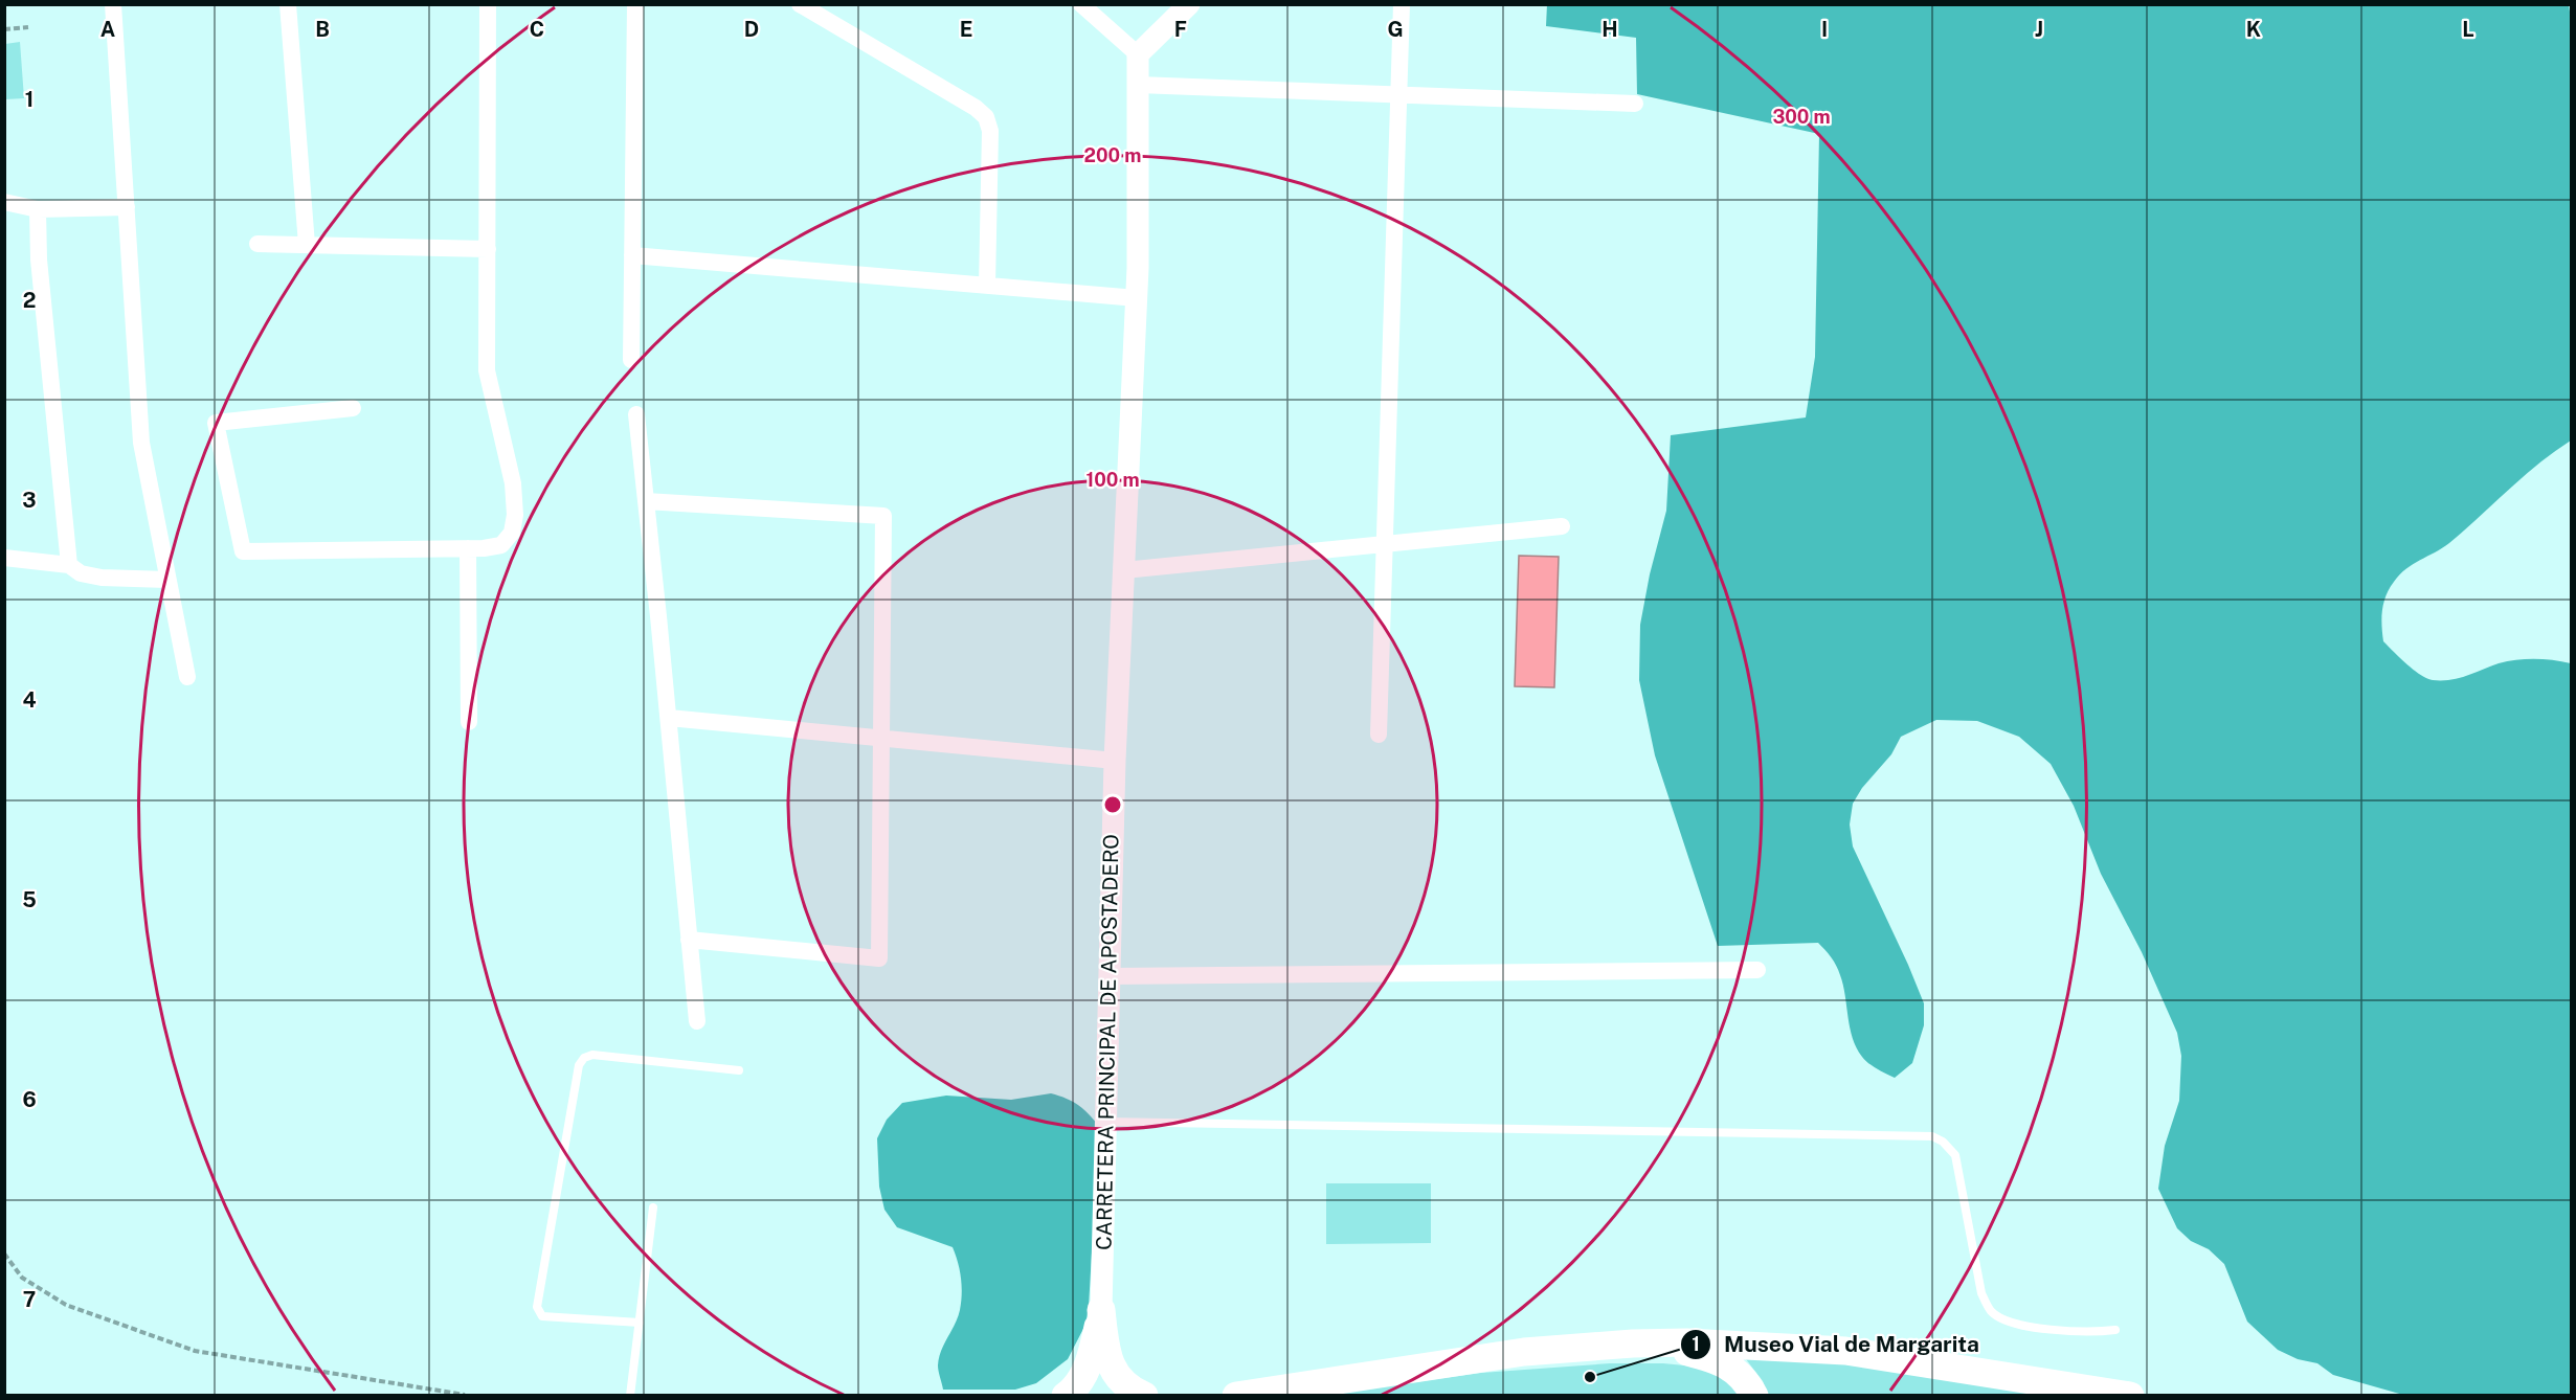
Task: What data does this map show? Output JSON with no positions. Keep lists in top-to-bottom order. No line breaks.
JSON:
{"streets":{"street":["CARRETERA PRINCIPAL DE APOSTADERO"]},"places":["Museo Vial de Margarita"],"grid":{"columns":["A","B","C","D","E","F","G","H","I","J","K","L"],"rows":["1","2","3","4","5","6","7"]},"rings":["300 m","200 m","100 m"]}
